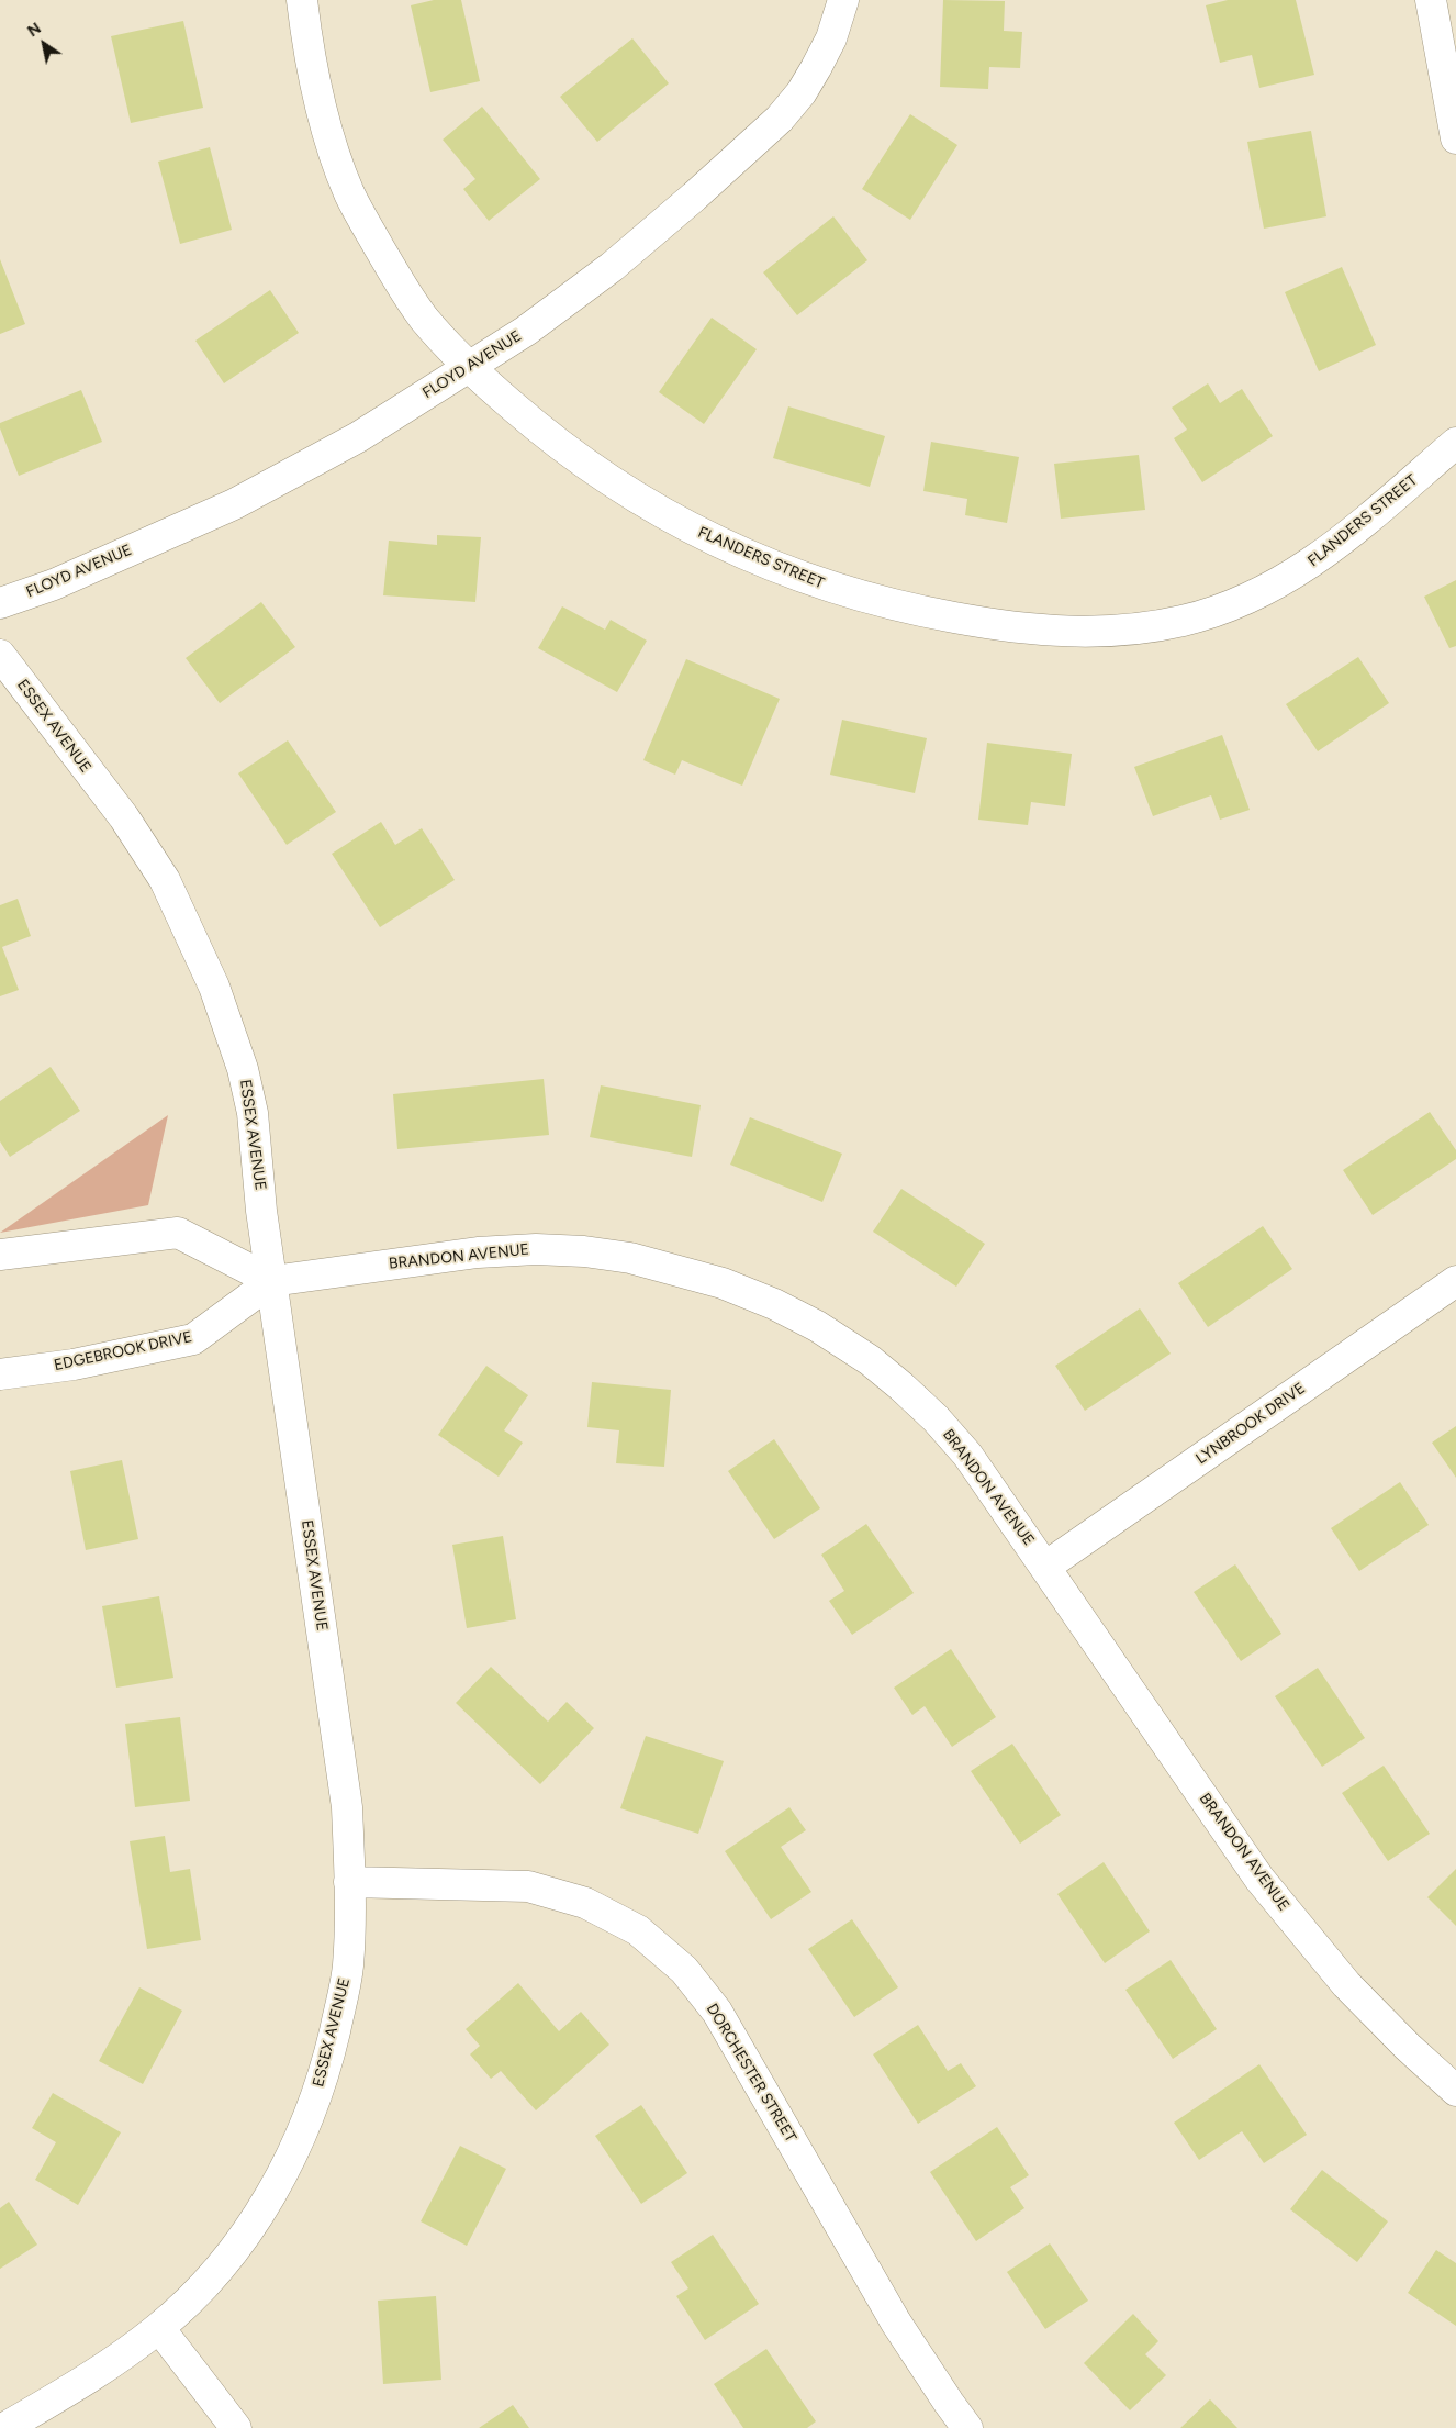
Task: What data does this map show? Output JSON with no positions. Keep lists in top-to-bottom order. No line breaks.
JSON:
{"streets":{"street":["FLOYD AVENUE","FLANDERS STREET","ESSEX AVENUE","BRANDON AVENUE","EDGEBROOK DRIVE","LYNBROOK DRIVE","DORCHESTER STREET"]},"crossings":[["FLOYD AVENUE","FLANDERS STREET"],["ESSEX AVENUE","BRANDON AVENUE"],["ESSEX AVENUE","EDGEBROOK DRIVE"],["ESSEX AVENUE","DORCHESTER STREET"],["BRANDON AVENUE","EDGEBROOK DRIVE"],["BRANDON AVENUE","LYNBROOK DRIVE"]],"north":"top left"}
